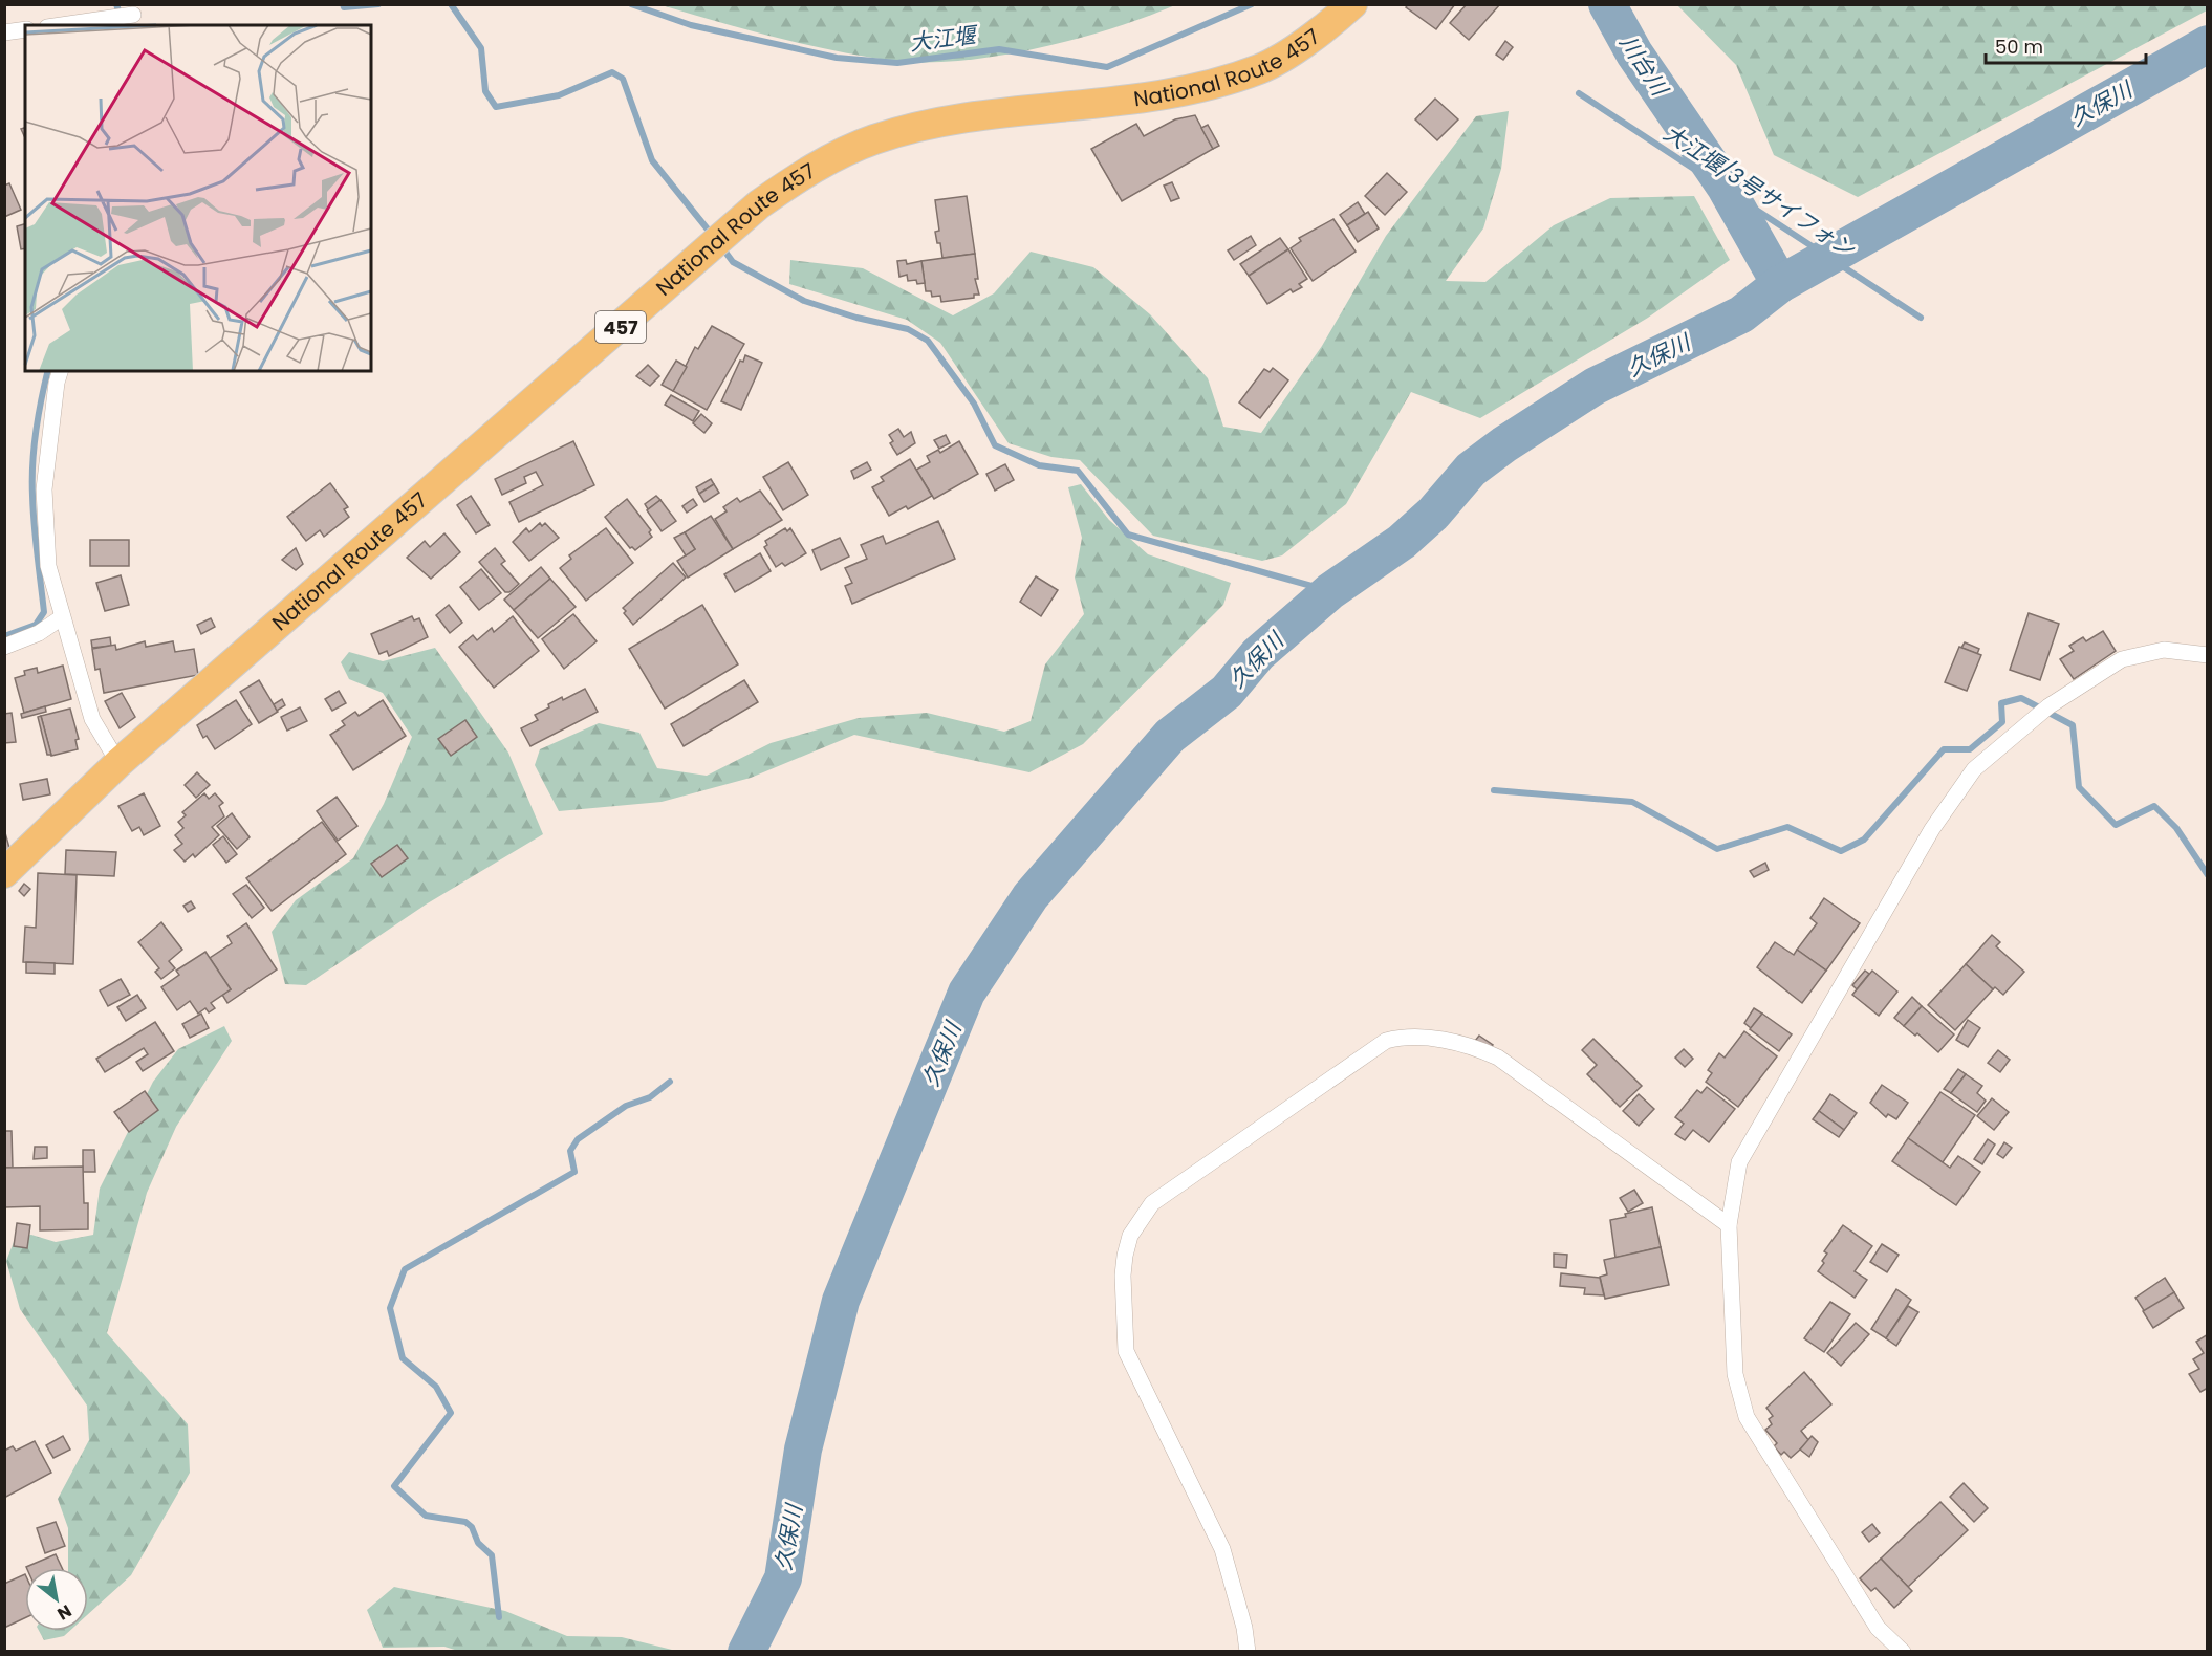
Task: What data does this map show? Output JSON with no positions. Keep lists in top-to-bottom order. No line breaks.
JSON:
{"streets":{"highway":["National Route 457","457"]},"water":["大江堰","川台川","久保川","大江堰/3号サイフォン"],"scale_bar":"50 m","north":"bottom right"}
